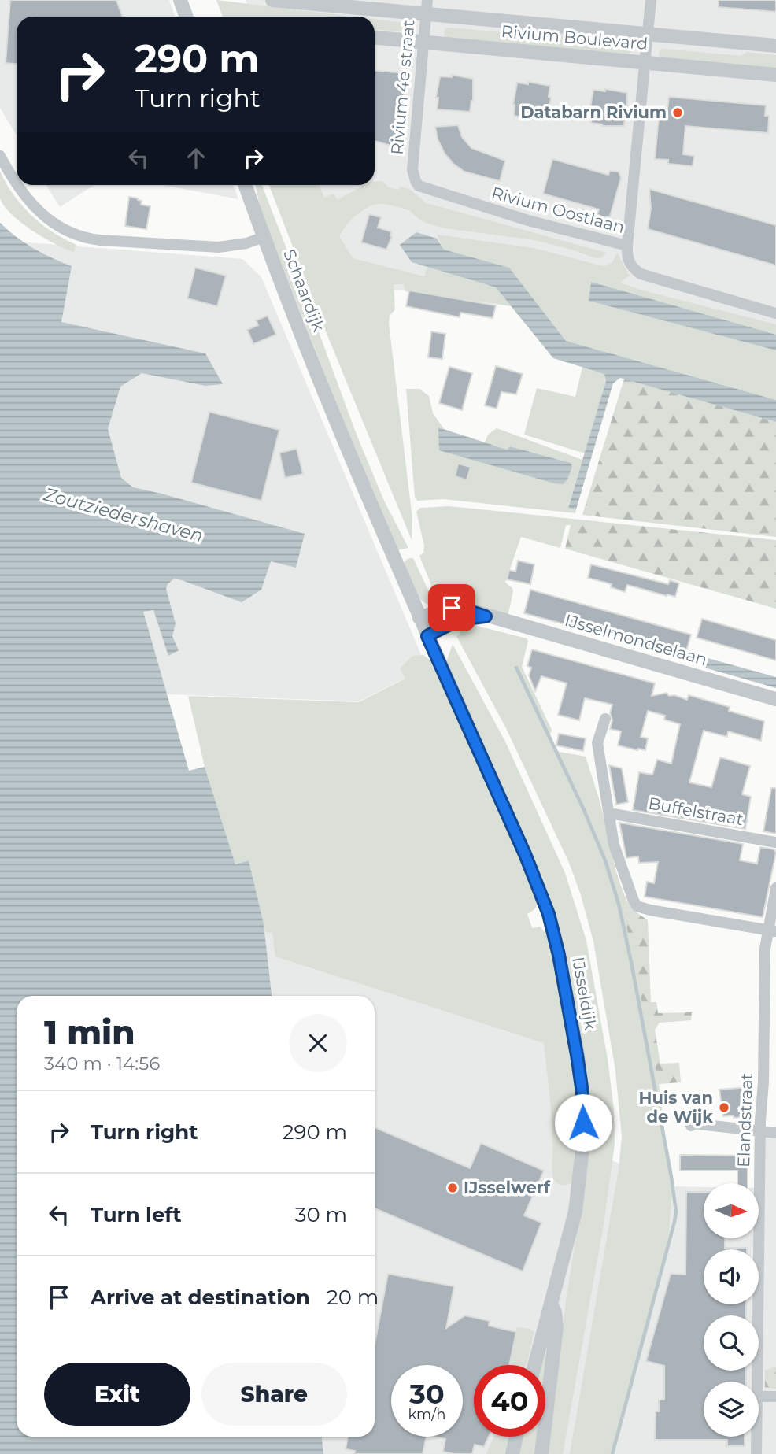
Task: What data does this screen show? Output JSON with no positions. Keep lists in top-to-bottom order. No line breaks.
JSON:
{"streets":{"street":["Rivium Boulevard","Rivium 4e straat","Rivium Oostlaan","Schaardijk","IJsselmondselaan","Buffelstraat","IJsseldijk","Elandstraat"]},"crossings":[["Rivium Boulevard","Rivium 4e straat"],["Rivium 4e straat","Rivium Oostlaan"],["Schaardijk","IJsselmondselaan"],["Schaardijk","IJsseldijk"],["IJsselmondselaan","IJsseldijk"]],"water":["Zoutziedershaven"],"places":["Databarn Rivium","Huis van de Wijk","IJsselwerf"],"north":"right","page":{"turn":["290 m","Turn right"],"heading":["1 min","340 m · 14:56"],"list":[{"name":"Turn right","value":"290 m"},{"name":"Turn left","value":"30 m"},{"name":"Arrive at destination","value":"20 m"}],"buttons":["Exit","Share"],"speed":"30 km/h","limit":"40"}}
